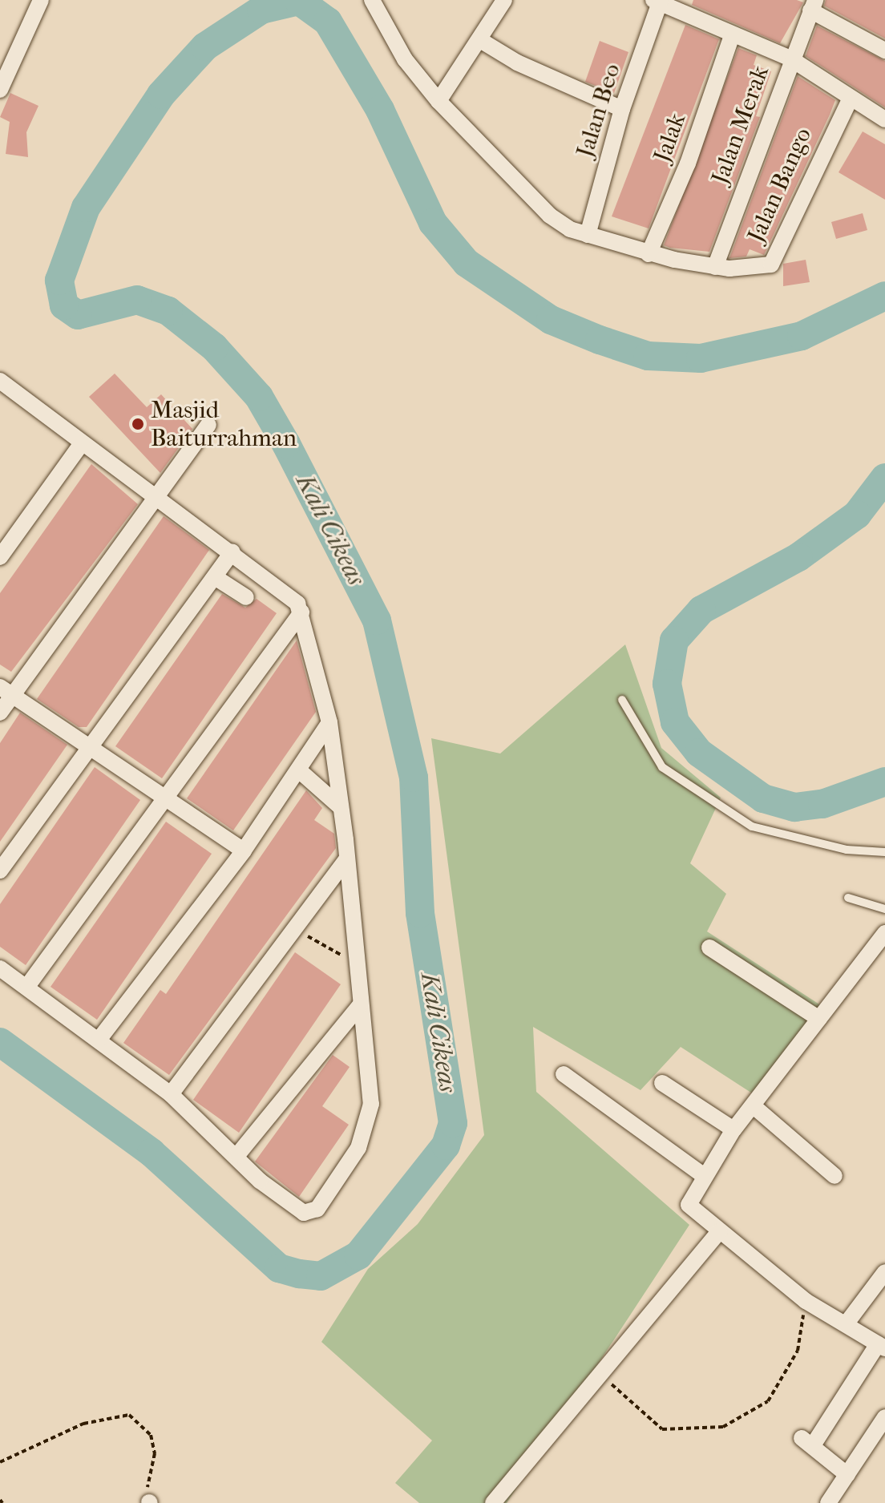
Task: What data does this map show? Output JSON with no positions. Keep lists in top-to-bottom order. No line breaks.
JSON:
{"streets":{"street":["Jalan Beo","Jalan Merak","Jalak","Jalan Bango"]},"crossings":[["Jalan Beo","Jalan Bango"],["Jalan Merak","Jalan Bango"],["Jalak","Jalan Bango"]],"water":["Kali Cikeas"],"places":["Masjid Baiturrahman"]}
